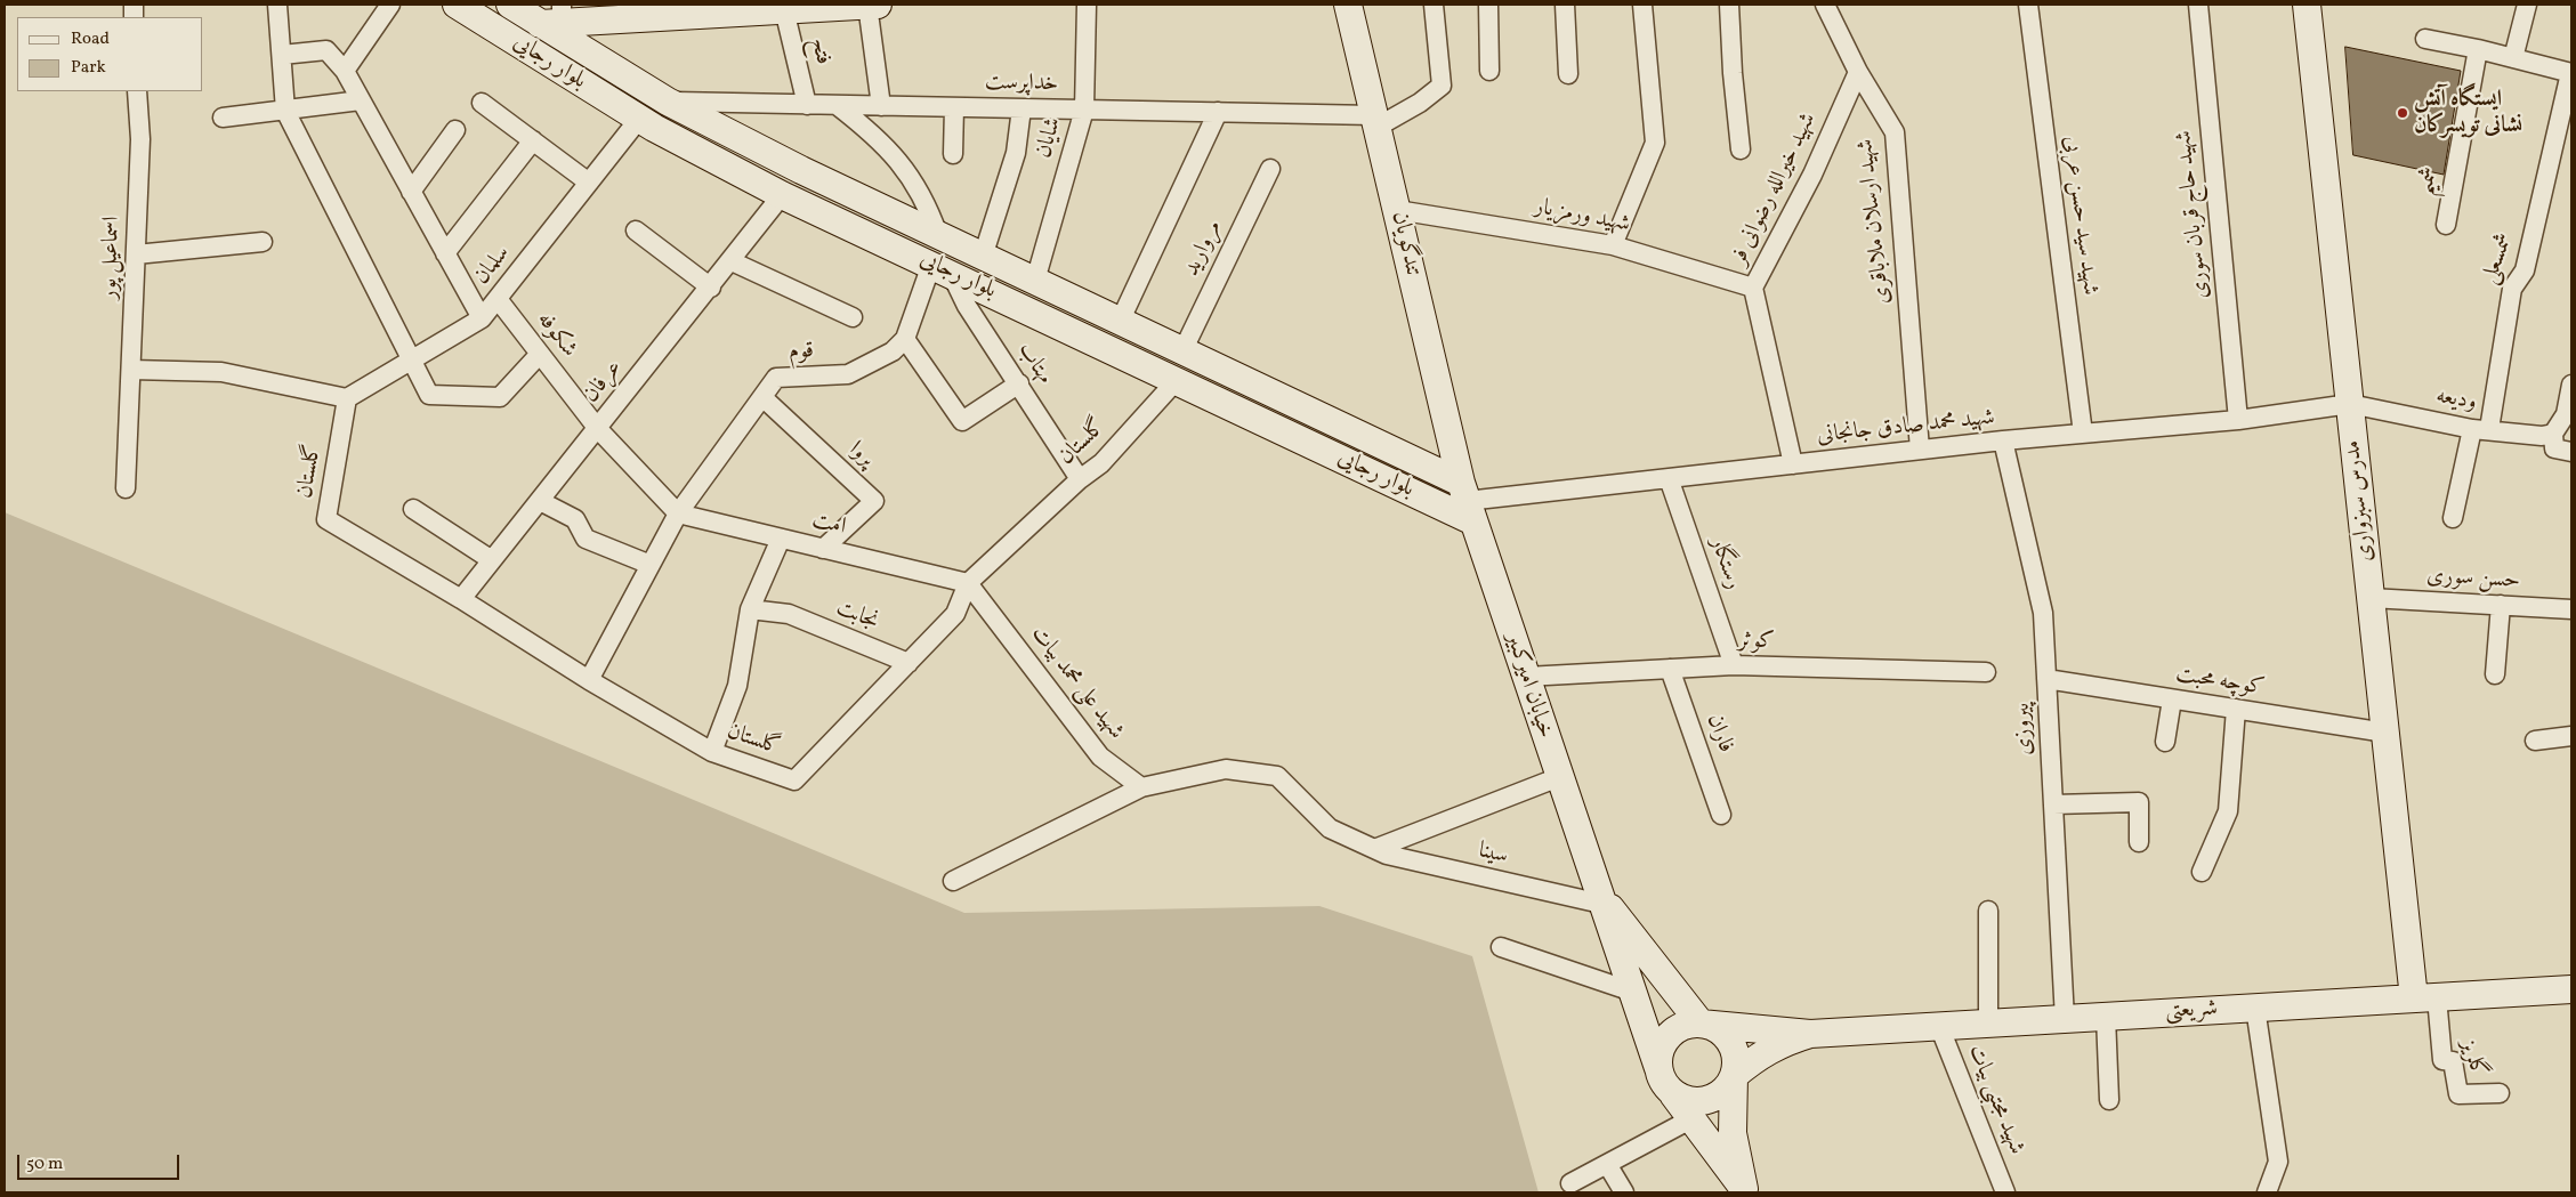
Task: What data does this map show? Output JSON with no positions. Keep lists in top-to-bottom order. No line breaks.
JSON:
{"streets":{"main road":["بلوار رجایی","تندگویان","مدرس سبزواری","خیابان امیرکبیر","شریعتی"],"street":["فتح","خداپرست","شایان","شمیم","شهید خیرالله رضوانی فر","شهید حاج قربان سوری","شهید سید حسن عربی","شهید ورمزیار","شهید ارسلان ملاباقری","مروارید","اسماعیل پور","شمسعلی","سلمان","شکوفه","قوم","مهتاب","عرفان","ودیعه","شهید محمد صادق جانجانی","گلستان","پروا","امت","رستگار","حسن سوری","نجابت","کوثر","کوچه محبت","شهید علی محمد بیات","پیروزی","فاران","سینا","گلریز","شهید مجتبی بیات"]},"crossings":[["فتح","خداپرست"],["بلوار رجایی","خداپرست"],["بلوار رجایی","شایان"],["بلوار رجایی","تندگویان"],["بلوار رجایی","مروارید"],["بلوار رجایی","سلمان"],["بلوار رجایی","مهتاب"],["بلوار رجایی","عرفان"],["بلوار رجایی","شهید محمد صادق جانجانی"],["بلوار رجایی","گلستان"],["بلوار رجایی","خیابان امیرکبیر"],["خداپرست","شایان"],["خداپرست","تندگویان"],["شهید خیرالله رضوانی فر","شهید ورمزیار"],["شهید خیرالله رضوانی فر","شهید ارسلان ملاباقری"],["شهید خیرالله رضوانی فر","شهید محمد صادق جانجانی"],["شهید حاج قربان سوری","شهید محمد صادق جانجانی"],["شهید سید حسن عربی","شهید محمد صادق جانجانی"],["شهید ورمزیار","تندگویان"],["شهید ارسلان ملاباقری","شهید محمد صادق جانجانی"],["تندگویان","شهید محمد صادق جانجانی"],["تندگویان","خیابان امیرکبیر"],["شمسعلی","ودیعه"],["سلمان","شکوفه"],["سلمان","گلستان"],["شکوفه","عرفان"],["قوم","پروا"],["قوم","امت"],["مهتاب","گلستان"],["عرفان","گلستان"],["ودیعه","شهید محمد صادق جانجانی"],["ودیعه","مدرس سبزواری"],["شهید محمد صادق جانجانی","مدرس سبزواری"],["شهید محمد صادق جانجانی","رستگار"],["شهید محمد صادق جانجانی","خیابان امیرکبیر"],["شهید محمد صادق جانجانی","پیروزی"],["گلستان","امت"],["گلستان","نجابت"],["گلستان","شهید علی محمد بیات"],["پروا","امت"],["مدرس سبزواری","حسن سوری"],["مدرس سبزواری","کوچه محبت"],["مدرس سبزواری","شریعتی"],["مدرس سبزواری","گلریز"],["امت","شهید علی محمد بیات"],["رستگار","کوثر"],["کوثر","خیابان امیرکبیر"],["کوثر","فاران"],["کوچه محبت","پیروزی"],["خیابان امیرکبیر","سینا"],["پیروزی","شریعتی"],["شریعتی","گلریز"],["شریعتی","شهید مجتبی بیات"]],"places":["ایستگاه آتش نشانی تویسرکان"],"legend":["Road","Park"],"scale_bar":"50 m"}
